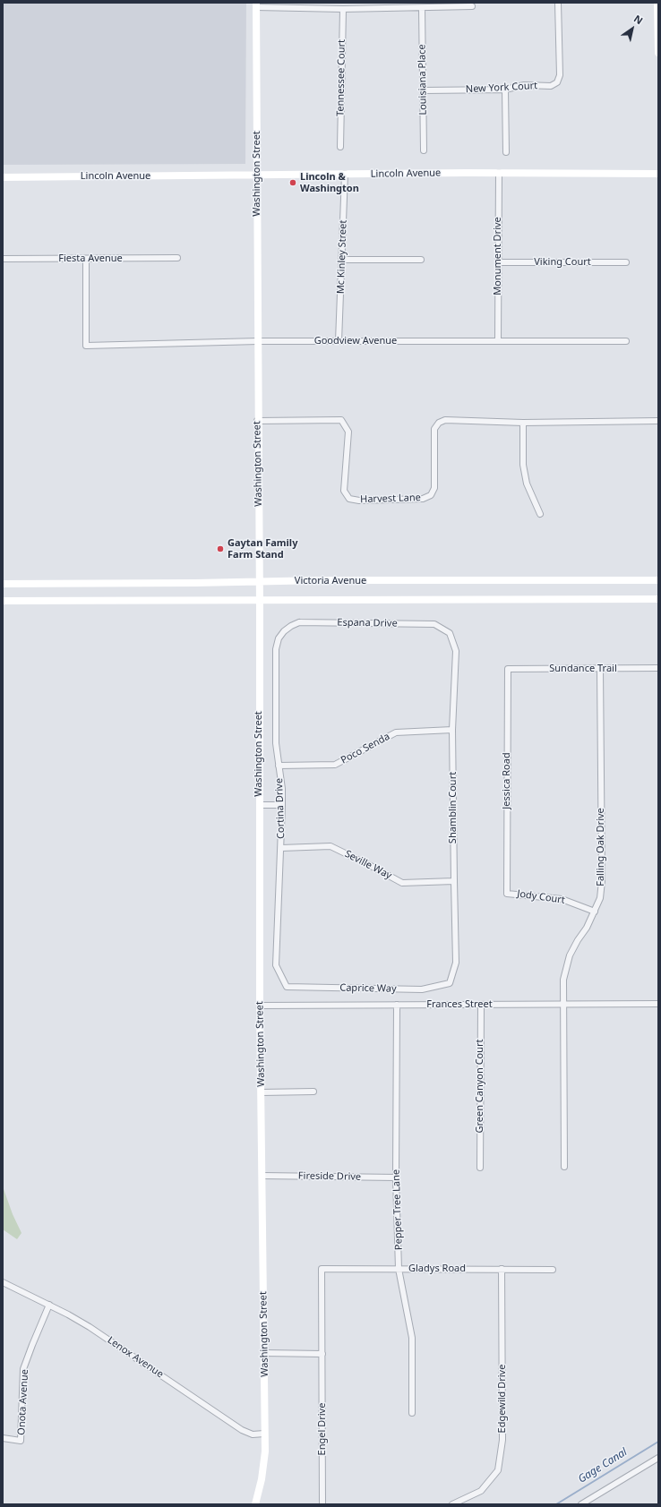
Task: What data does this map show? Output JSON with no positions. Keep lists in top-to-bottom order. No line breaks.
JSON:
{"streets":{"main road":["Washington Street","Lincoln Avenue","Victoria Avenue"],"street":["Tennessee Court","Louisiana Place","New York Court","Monument Drive","Mc Kinley Street","Fiesta Avenue","Viking Court","Goodview Avenue","Harvest Lane","Espana Drive","Sundance Trail","Poco Senda","Jessica Road","Shamblin Court","Cortina Drive","Falling Oak Drive","Seville Way","Jody Court","Caprice Way","Frances Street","Green Canyon Court","Fireside Drive","Pepper Tree Lane","Gladys Road","Lenox Avenue","Edgewild Drive","Onota Avenue","Engel Drive"]},"crossings":[["Louisiana Place","New York Court"],["Washington Street","Lincoln Avenue"],["Washington Street","Goodview Avenue"],["Washington Street","Harvest Lane"],["Washington Street","Victoria Avenue"],["Washington Street","Frances Street"],["Washington Street","Fireside Drive"],["Washington Street","Lenox Avenue"],["Lincoln Avenue","Monument Drive"],["Lincoln Avenue","Mc Kinley Street"],["Monument Drive","Viking Court"],["Monument Drive","Goodview Avenue"],["Mc Kinley Street","Goodview Avenue"],["Fiesta Avenue","Goodview Avenue"],["Espana Drive","Shamblin Court"],["Espana Drive","Cortina Drive"],["Sundance Trail","Jessica Road"],["Sundance Trail","Falling Oak Drive"],["Poco Senda","Shamblin Court"],["Poco Senda","Cortina Drive"],["Jessica Road","Jody Court"],["Shamblin Court","Seville Way"],["Shamblin Court","Caprice Way"],["Cortina Drive","Seville Way"],["Cortina Drive","Caprice Way"],["Falling Oak Drive","Jody Court"],["Falling Oak Drive","Frances Street"],["Frances Street","Green Canyon Court"],["Frances Street","Pepper Tree Lane"],["Fireside Drive","Pepper Tree Lane"],["Pepper Tree Lane","Gladys Road"],["Gladys Road","Edgewild Drive"],["Gladys Road","Engel Drive"],["Lenox Avenue","Onota Avenue"]],"water":["Gage Canal"],"places":["Lincoln & Washington","Gaytan Family Farm Stand"],"north":"top right"}
